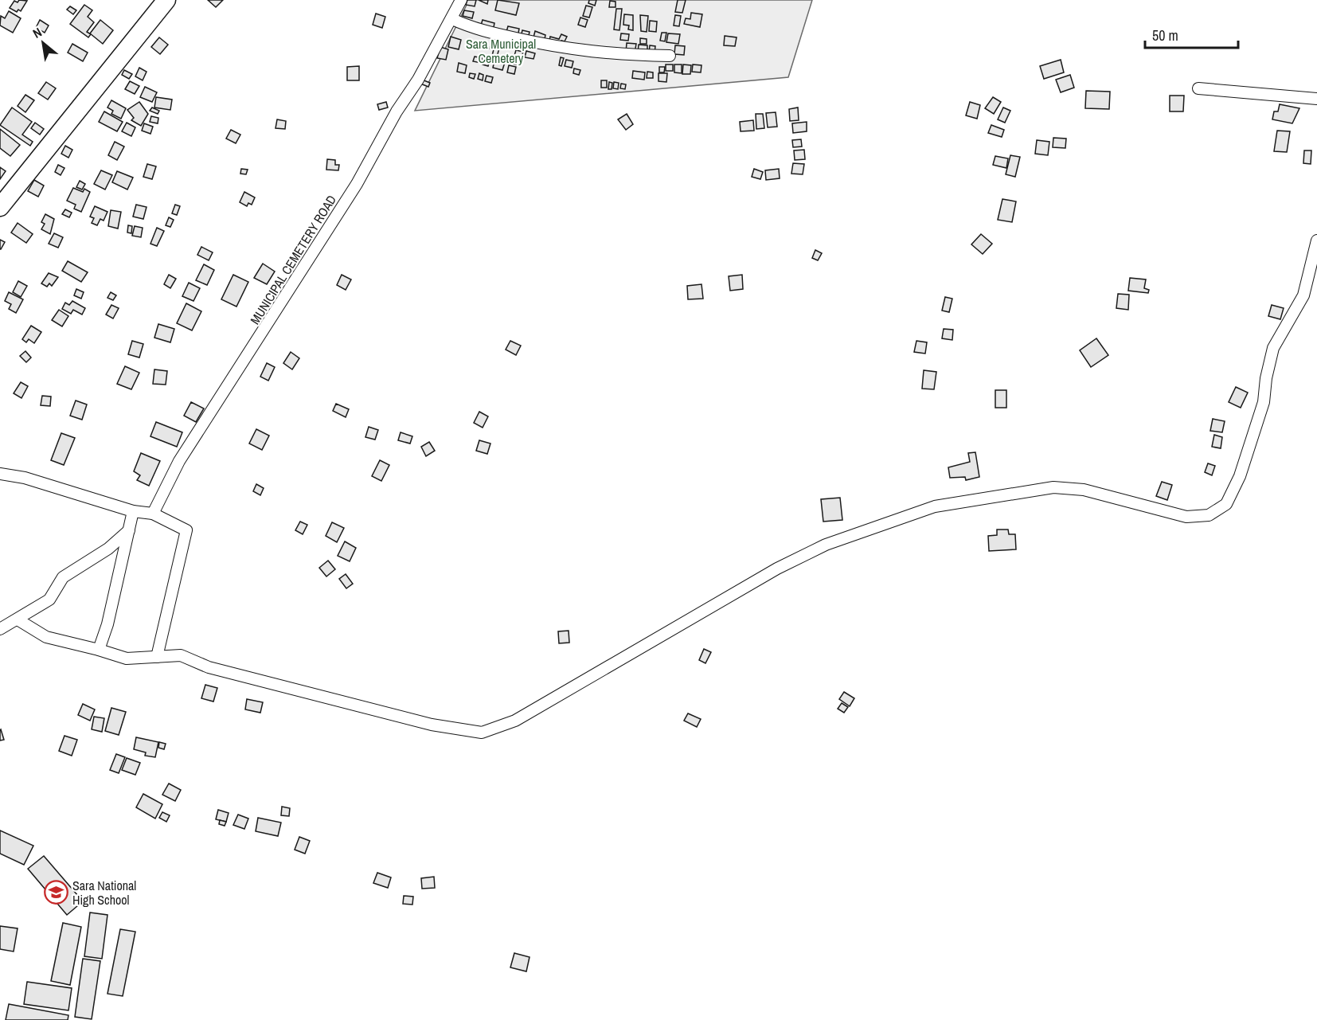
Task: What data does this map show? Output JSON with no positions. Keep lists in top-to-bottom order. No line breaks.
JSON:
{"streets":{"street":["MUNICIPAL CEMETERY ROAD"]},"parks":["Sara Municipal Cemetery"],"places":{"school or university":["Sara National High School"]},"scale_bar":"50 m","north":"top left"}
